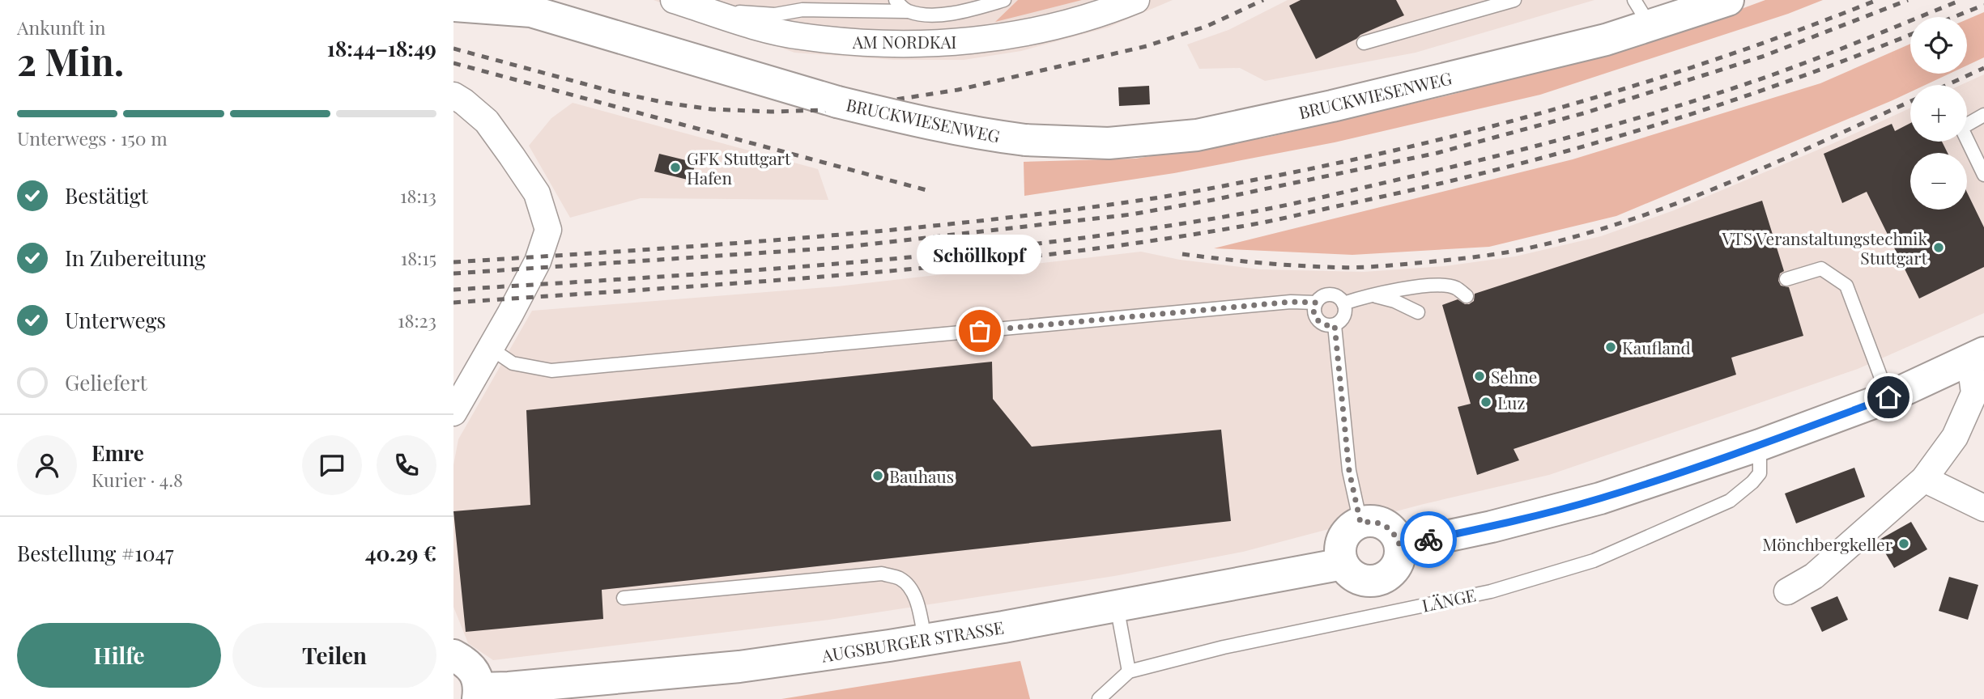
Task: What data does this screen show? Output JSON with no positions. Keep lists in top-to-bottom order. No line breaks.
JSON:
{"streets":{"street":["AM NORDKAI","BRUCKWIESENWEG","AUGSBURGER STRASSE"],"lane":["LÄNGE"]},"places":["GFK Stuttgart Hafen","VTS Veranstaltungstechnik Stuttgart","Schöllkopf","Kaufland","Sehne","Luz","Bauhaus","Mönchbergkeller"],"page":{"heading":["2 Min.","Ankunft in","18:44–18:49"],"panel":["Emre","Kurier · 4.8","Bestellung #1047","40.29 €"],"map_buttons":["+","−"],"bar":"Unterwegs · 150 m","list":[["Bestätigt","18:13"],["In Zubereitung","18:15"],["Unterwegs","18:23"],"Geliefert"],"bubble":"Schöllkopf","buttons":["Hilfe","Teilen"]}}
